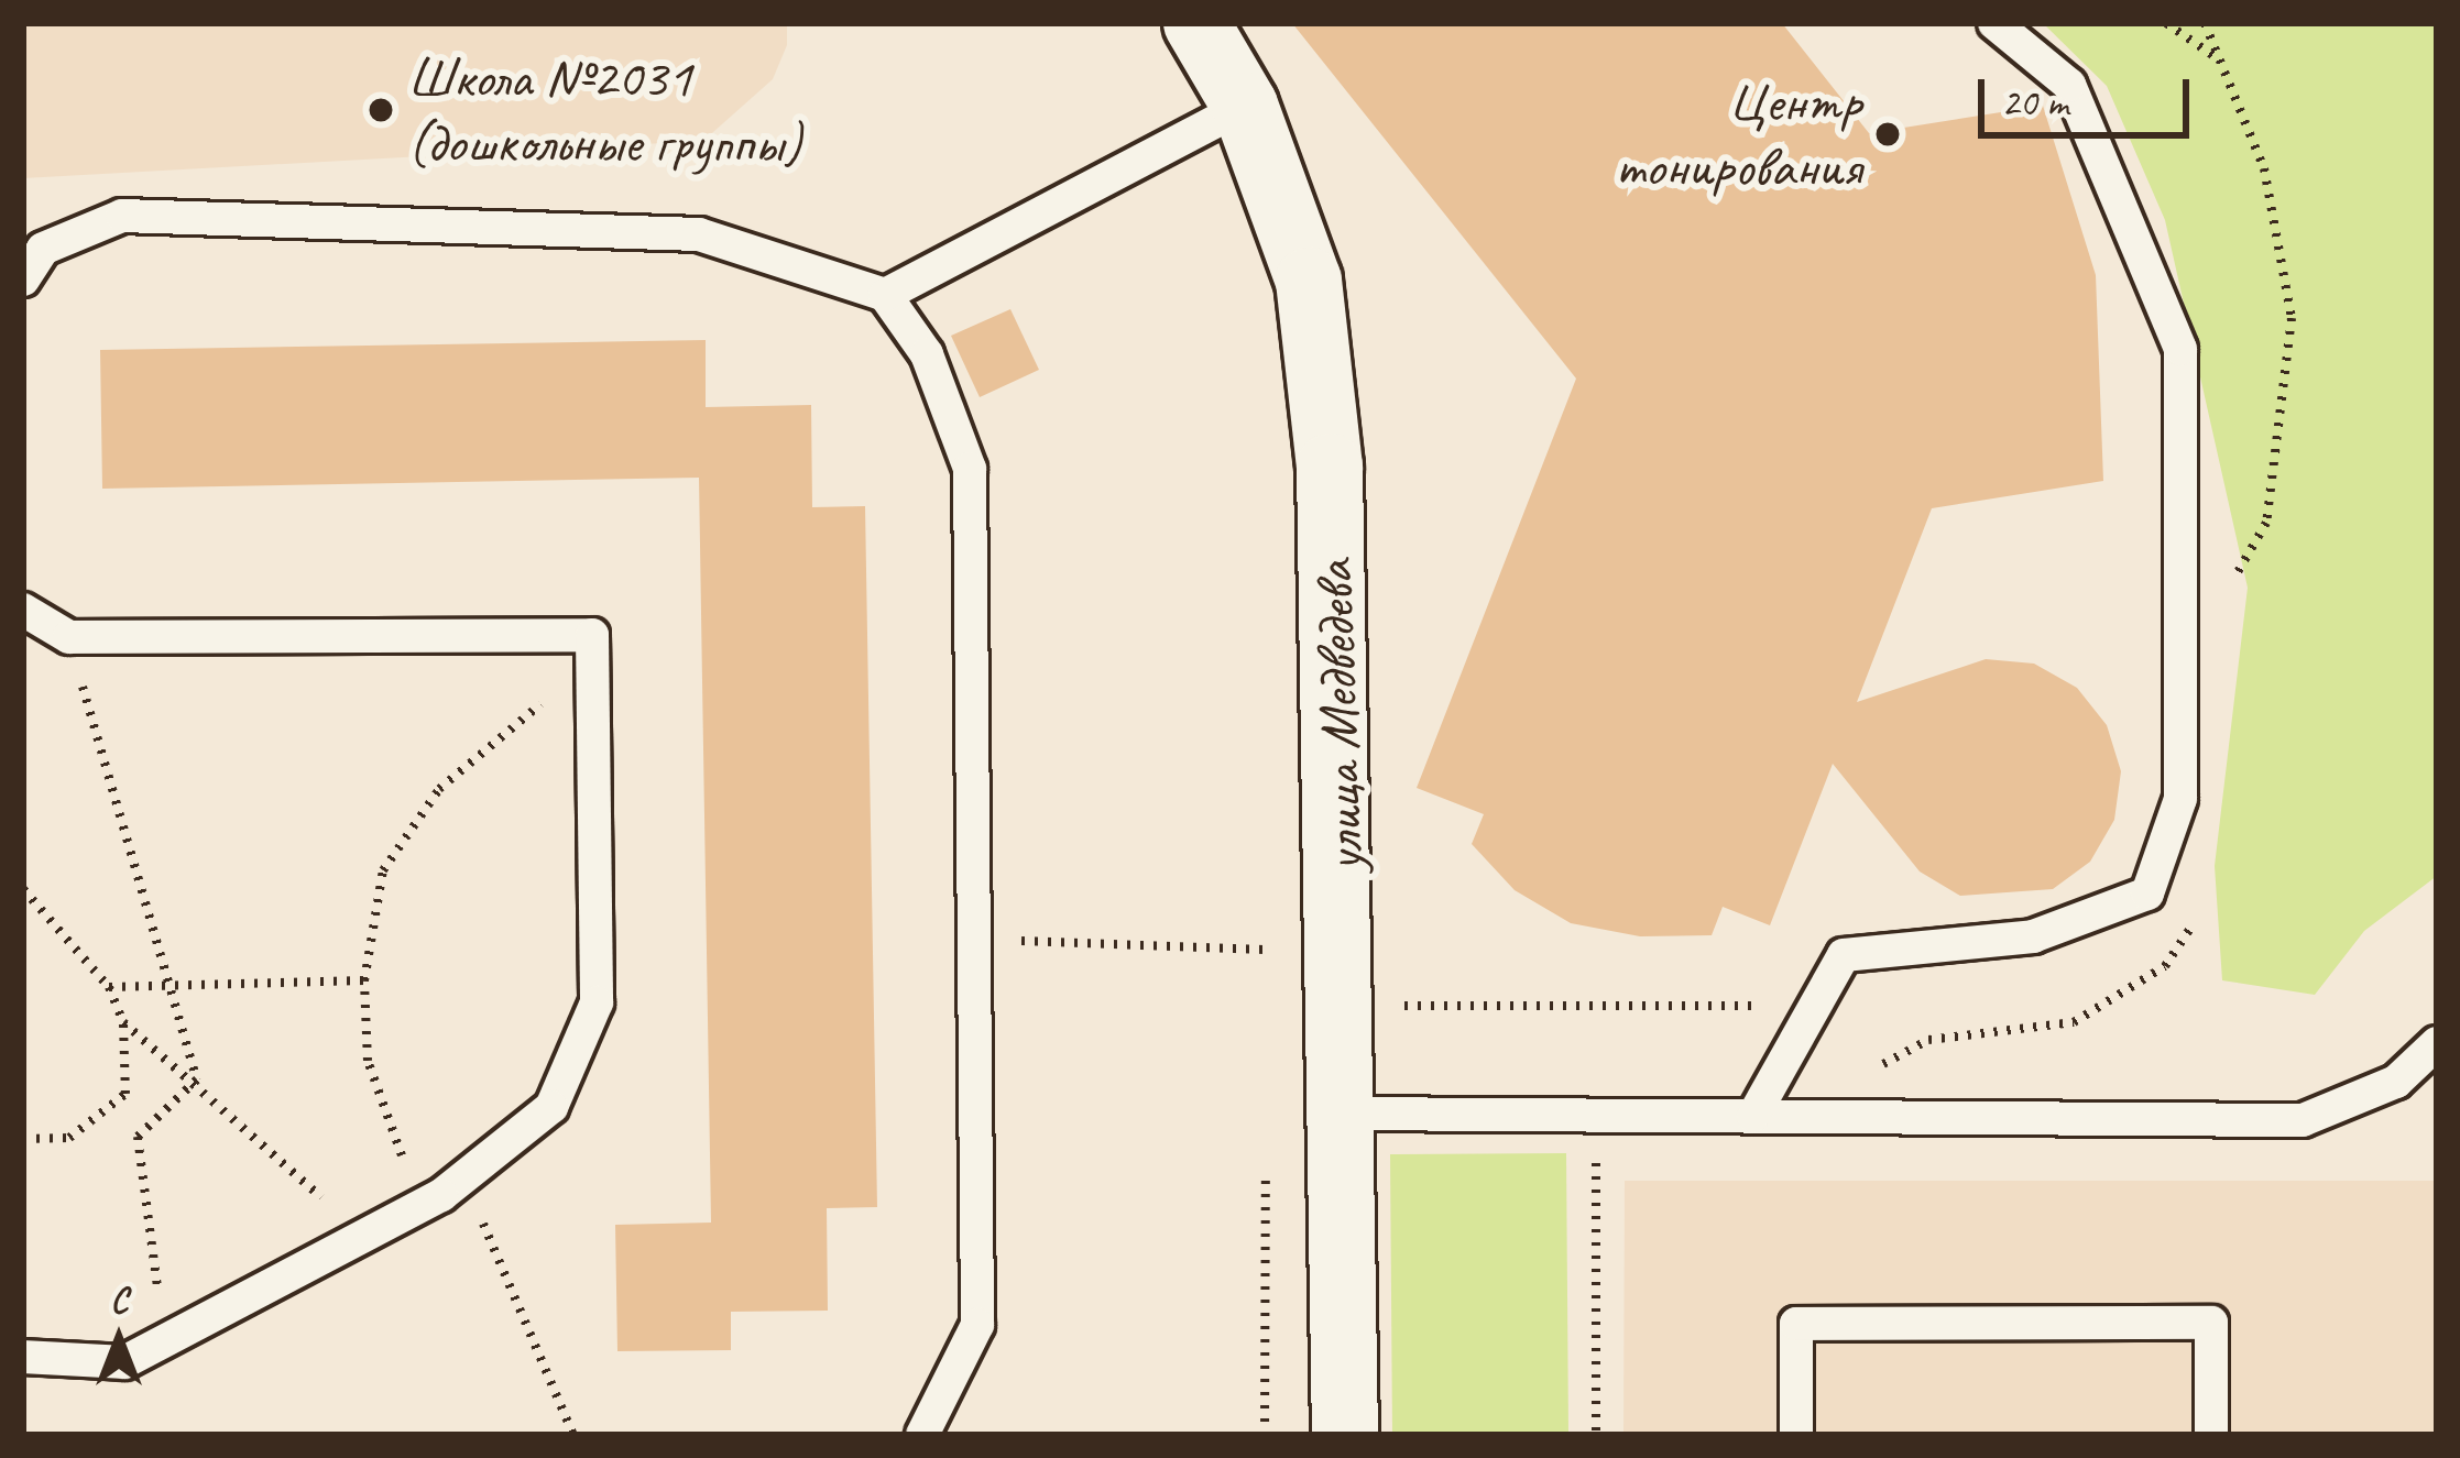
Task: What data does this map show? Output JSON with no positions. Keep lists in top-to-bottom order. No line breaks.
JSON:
{"streets":{"street":["улица Медведева"]},"places":["Школа №2031 (дошкольные группы)","Центр тонирования"],"scale_bar":"20 m","north":"top"}
